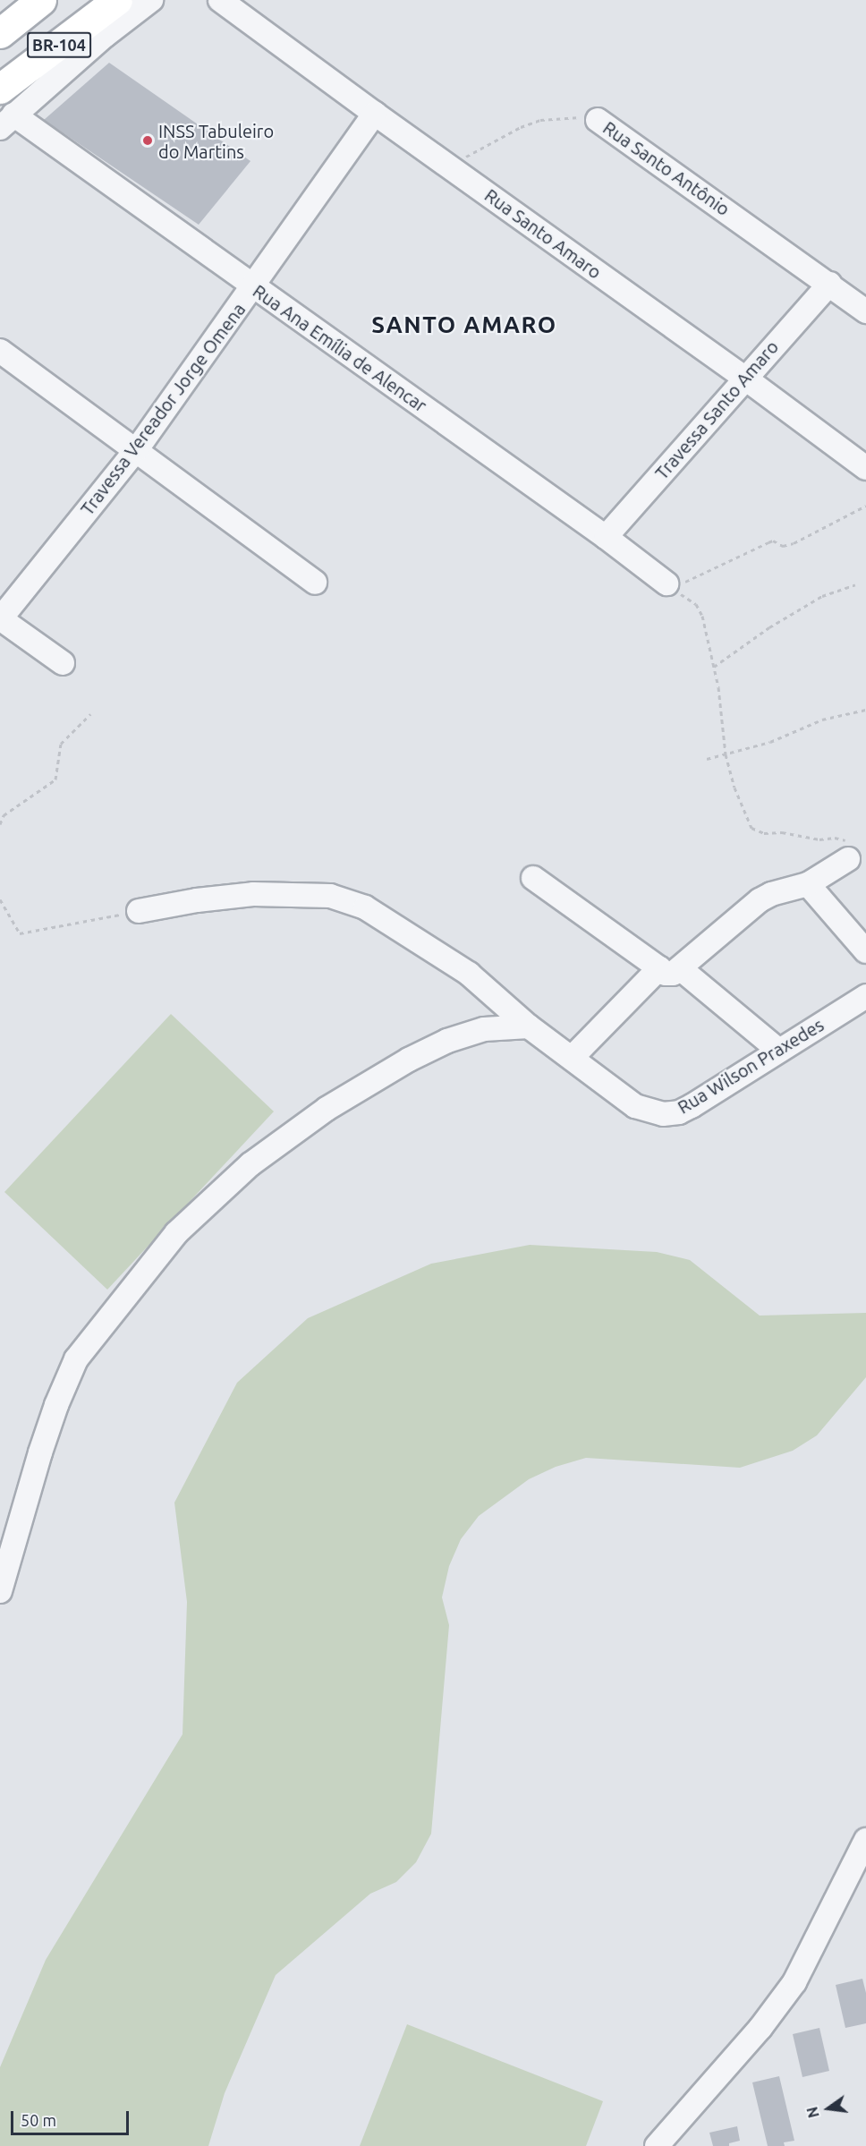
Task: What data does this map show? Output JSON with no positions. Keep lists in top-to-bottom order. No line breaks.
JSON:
{"streets":{"highway":["BR-104"],"street":["Rua Santo Antônio","Rua Santo Amaro","Rua Ana Emília de Alencar","Travessa Vereador Jorge Omena","Travessa Santo Amaro","Rua Wilson Praxedes"]},"crossings":[["Rua Santo Antônio","Rua Santo Amaro"],["Rua Santo Antônio","Travessa Santo Amaro"],["Rua Santo Amaro","Travessa Vereador Jorge Omena"],["Rua Santo Amaro","Travessa Santo Amaro"],["Rua Ana Emília de Alencar","Travessa Vereador Jorge Omena"],["Rua Ana Emília de Alencar","Travessa Santo Amaro"]],"districts":["SANTO AMARO"],"places":["INSS Tabuleiro do Martins"],"scale_bar":"50 m","north":"left"}
